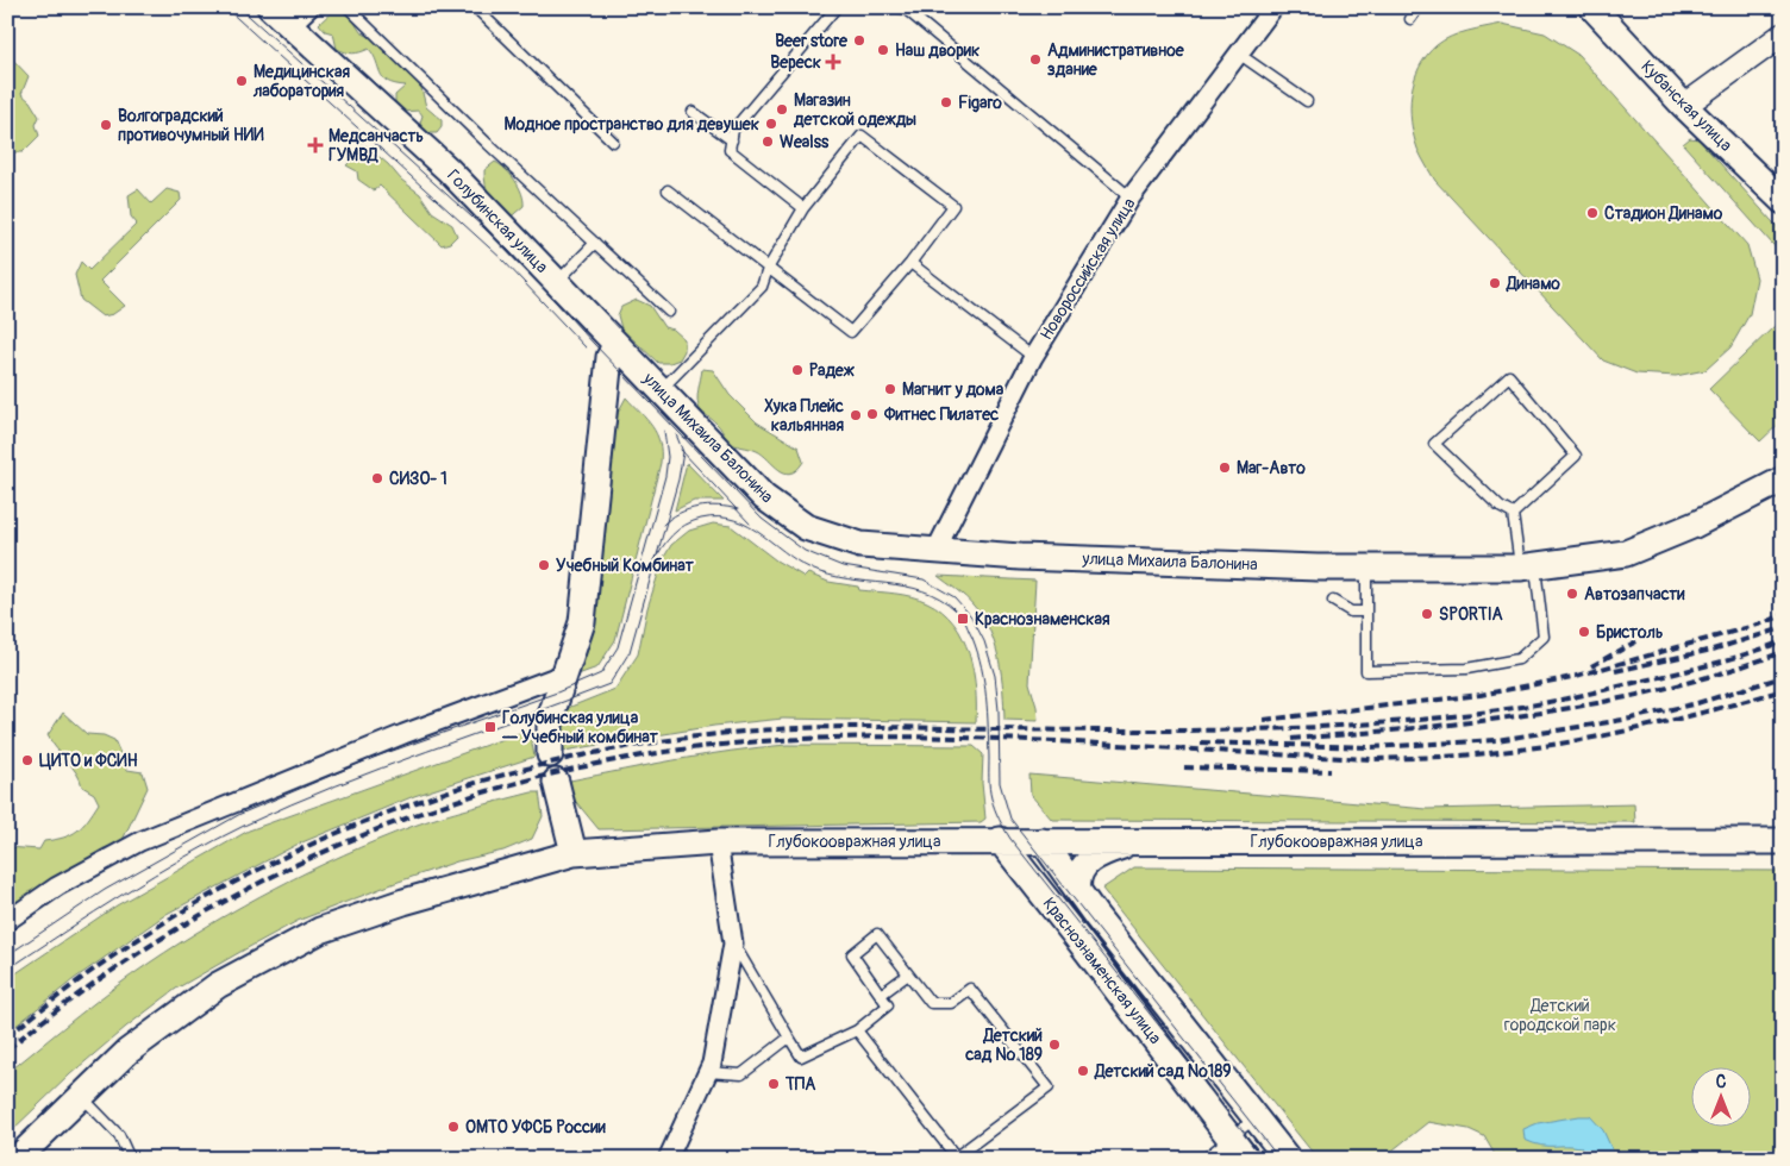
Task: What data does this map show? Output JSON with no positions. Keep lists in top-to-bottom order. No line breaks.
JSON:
{"streets":{"main road":["Кубанская улица","Голубинская улица","улица Михаила Балонина","Глубокоовражная улица","Краснознаменская улица"],"street":["Новороссийская улица"]},"crossings":[["Голубинская улица","улица Михаила Балонина"],["Новороссийская улица","улица Михаила Балонина"],["Глубокоовражная улица","Краснознаменская улица"]],"parks":["Детский городской парк"],"places":{"other":["Beer store","Наш дворик","Административное здание","Медицинская лаборатория","Figaro","Магазин детской одежды","Модное пространство для девушек","Волгоградский противочумный НИИ","Wealss","Стадион Динамо","Динамо","Радеж","Магнит у дома","Фитнес Пилатес","Хука Плейс кальянная","Маг-Авто","СИЗО- 1","Учебный Комбинат","Автозапчасти","SPORTIA","Бристоль","ЦИТО и ФСИН","Детский сад № 189","Детский сад №189","ТПА","ОМТО УФСБ России"],"health":["Вереск","Медсанчасть ГУМВД"],"transit":["Краснознаменская","Голубинская улица — Учебный комбинат"]},"north":"top"}
